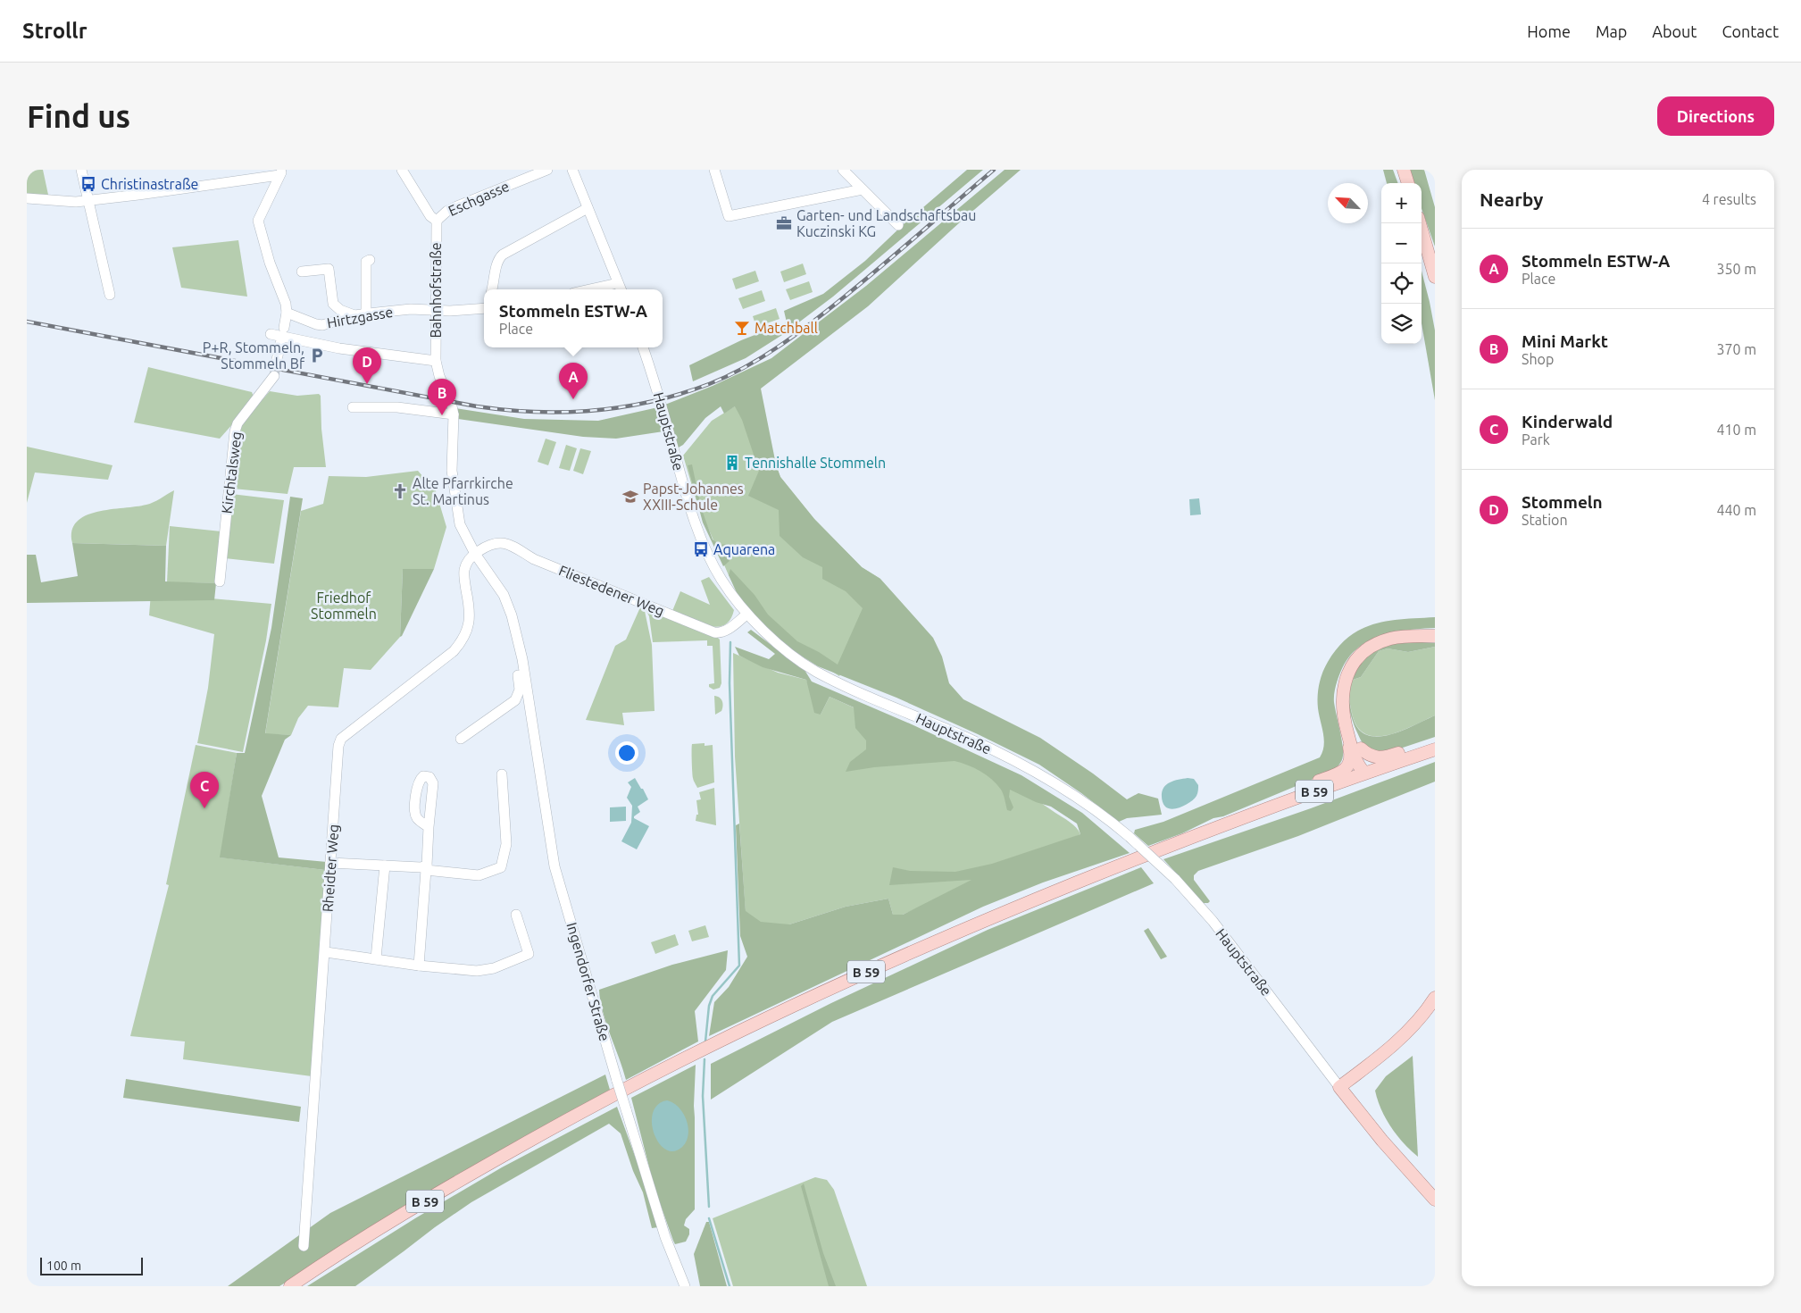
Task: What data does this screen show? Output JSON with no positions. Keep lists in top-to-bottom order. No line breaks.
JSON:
{"streets":{"main road":["B 59"],"street":["Eschgasse","Bahnhofstraße","Hirtzgasse","Hauptstraße","Kirchtalsweg","Fliestedener Weg","Rheidter Weg","Ingendorfer Straße"]},"crossings":[["Eschgasse","Bahnhofstraße"],["Bahnhofstraße","Hirtzgasse"],["Bahnhofstraße","Ingendorfer Straße"],["Hauptstraße","Fliestedener Weg"],["Fliestedener Weg","Rheidter Weg"],["Fliestedener Weg","Ingendorfer Straße"],["Rheidter Weg","Ingendorfer Straße"]],"parks":["Friedhof Stommeln"],"places":{"bus stop":["Christinastraße","Aquarena"],"office":["Garten- und Landschaftsbau Kuczinski KG"],"bar":["Matchball"],"parking":["P+R, Stommeln, Stommeln Bf"],"building":["Tennishalle Stommeln"],"church":["Alte Pfarrkirche St. Martinus"],"school or university":["Papst-Johannes XXIII-Schule"]},"scale_bar":"100 m","north":"top left","page":{"header":"Strollr","nav":["Home","Map","About","Contact"],"buttons":"Directions","title":"Find us","heading":["Nearby","4 results"],"map_buttons":["+","−"],"list":[{"mark":"A","name":"Stommeln ESTW-A","note":"Place","value":"350 m"},{"mark":"B","name":"Mini Markt","note":"Shop","value":"370 m"},{"mark":"C","name":"Kinderwald","note":"Park","value":"410 m"},{"mark":"D","name":"Stommeln","note":"Station","value":"440 m"}],"popup":["Stommeln ESTW-A","Place"],"pins":["D","A","B","C"],"scale":"100 m"}}
